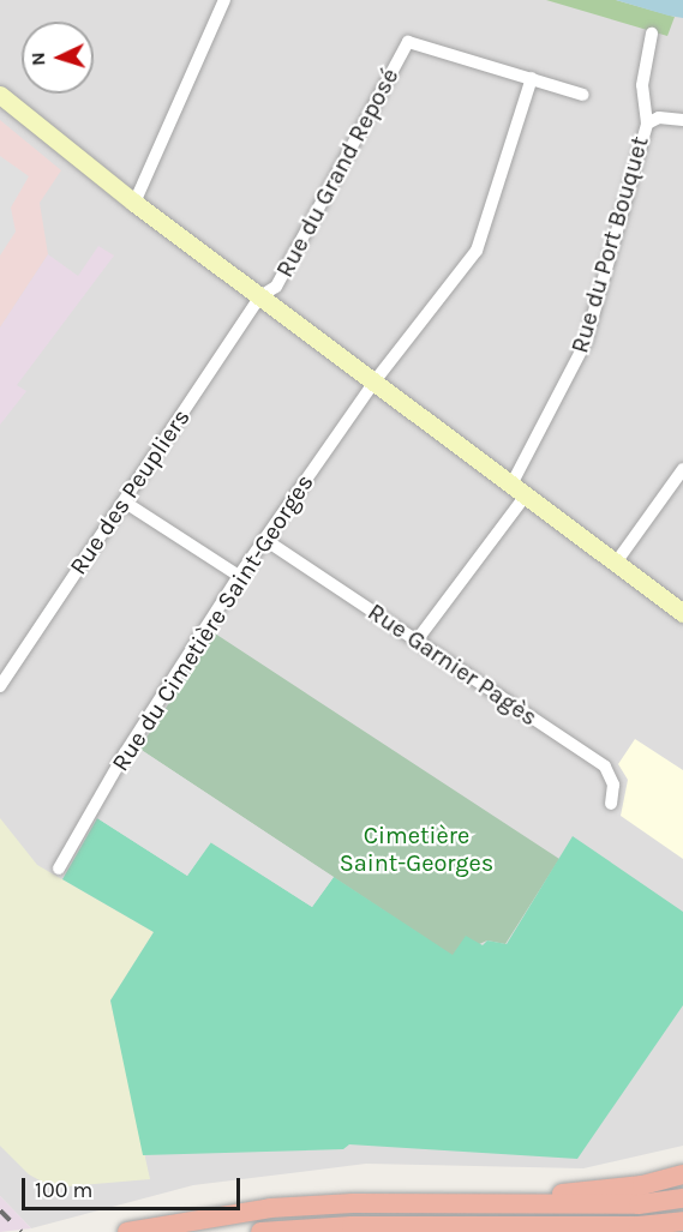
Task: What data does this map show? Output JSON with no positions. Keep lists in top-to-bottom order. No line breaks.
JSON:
{"streets":{"street":["Rue du Grand Reposé","Rue du Port Bouquet","Rue des Peupliers","Rue du Cimetière Saint-Georges","Rue Garnier Pagès"]},"crossings":[["Rue du Grand Reposé","Rue des Peupliers"],["Rue du Grand Reposé","Rue du Cimetière Saint-Georges"],["Rue du Port Bouquet","Rue Garnier Pagès"],["Rue du Cimetière Saint-Georges","Rue Garnier Pagès"]],"parks":["Cimetière Saint-Georges"],"scale_bar":"100 m","north":"left"}
